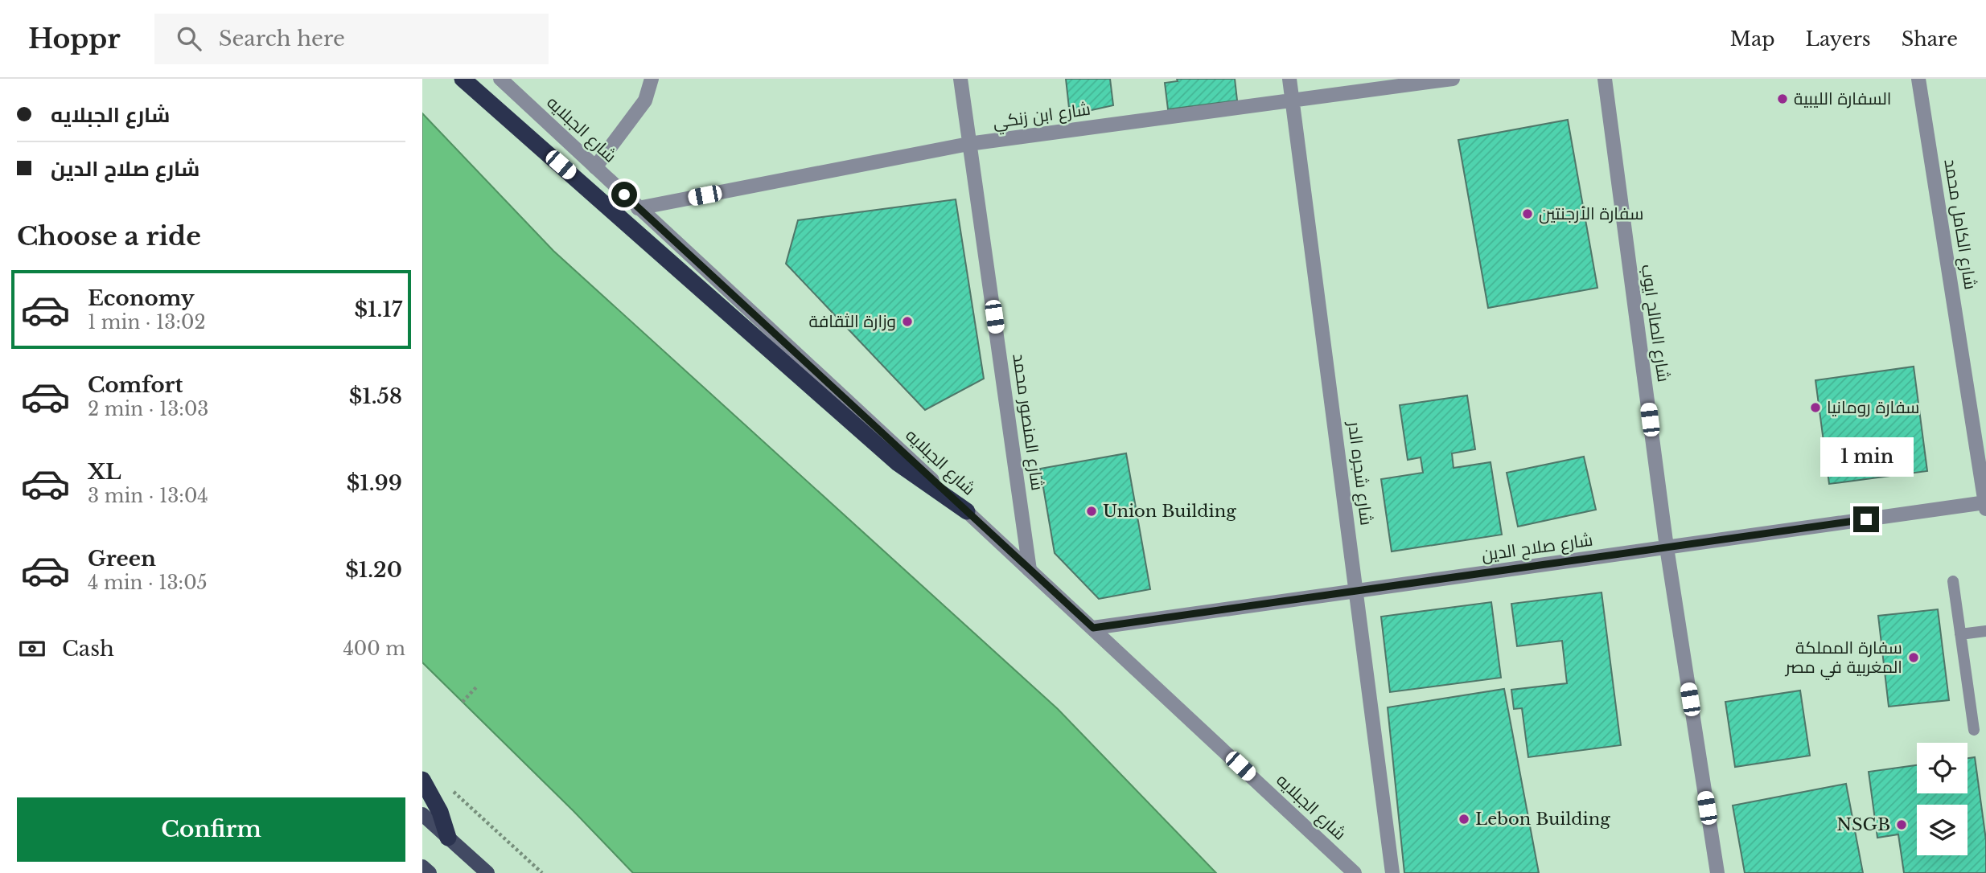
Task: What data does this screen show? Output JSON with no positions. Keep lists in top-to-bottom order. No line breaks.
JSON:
{"streets":{"street":["شارع ابن زنكي","شارع الجبلايه","شارع الكامل محمد","شارع الصالح ايوب","شارع المنصور محمد","شارع شجره الدر","شارع صلاح الدين"]},"crossings":[["شارع ابن زنكي","شارع الجبلايه"],["شارع ابن زنكي","شارع المنصور محمد"],["شارع ابن زنكي","شارع شجره الدر"],["شارع الجبلايه","شارع المنصور محمد"],["شارع الجبلايه","شارع صلاح الدين"],["شارع الكامل محمد","شارع صلاح الدين"],["شارع الصالح ايوب","شارع صلاح الدين"],["شارع شجره الدر","شارع صلاح الدين"]],"places":["السفارة الليبية","سفارة الأرجنتين","وزارة الثقافة","سفارة رومانيا","Union Building","سفارة المملكة المغربية في مصر","Lebon Building","NSGB"],"page":{"header":"Hoppr","search":"Search here","nav":["Map","Layers","Share"],"banner":["شارع الجبلايه","شارع صلاح الدين"],"heading":"Choose a ride","list":[{"name":"Economy","note":"1 min · 13:02","value":"$1.17"},{"name":"Comfort","note":"2 min · 13:03","value":"$1.58"},{"name":"XL","note":"3 min · 13:04","value":"$1.99"},{"name":"Green","note":"4 min · 13:05","value":"$1.20"}],"bubble":"1 min","pay":["Cash","400 m"],"buttons":"Confirm"}}
